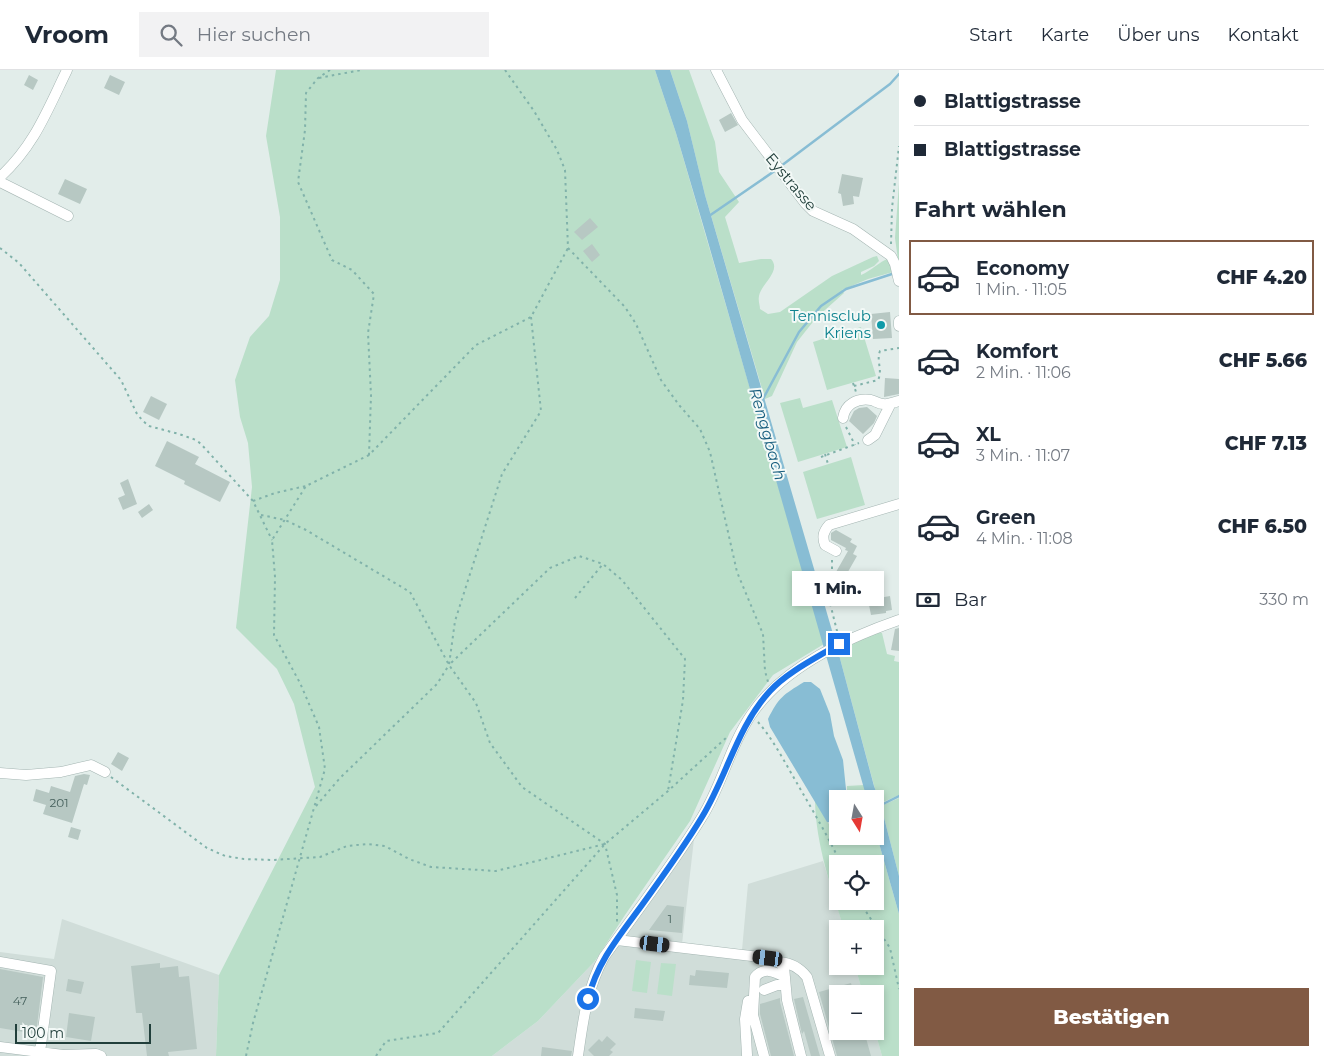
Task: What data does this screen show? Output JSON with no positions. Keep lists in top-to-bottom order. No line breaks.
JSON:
{"streets":{"street":["Eystrasse"]},"water":["Renggbach"],"places":["Tennisclub Kriens"],"house_numbers":["201","1","47"],"scale_bar":"100 m","north":"bottom","page":{"header":"Vroom","search":"Hier suchen","nav":["Start","Karte","Über uns","Kontakt"],"banner":["Blattigstrasse","Blattigstrasse"],"heading":"Fahrt wählen","list":[{"name":"Economy","note":"1 Min. · 11:05","value":"CHF 4.20"},{"name":"Komfort","note":"2 Min. · 11:06","value":"CHF 5.66"},{"name":"XL","note":"3 Min. · 11:07","value":"CHF 7.13"},{"name":"Green","note":"4 Min. · 11:08","value":"CHF 6.50"}],"bubble":"1 Min.","pay":["Bar","330 m"],"map_buttons":["+","−"],"buttons":"Bestätigen","scale":"100 m"}}
